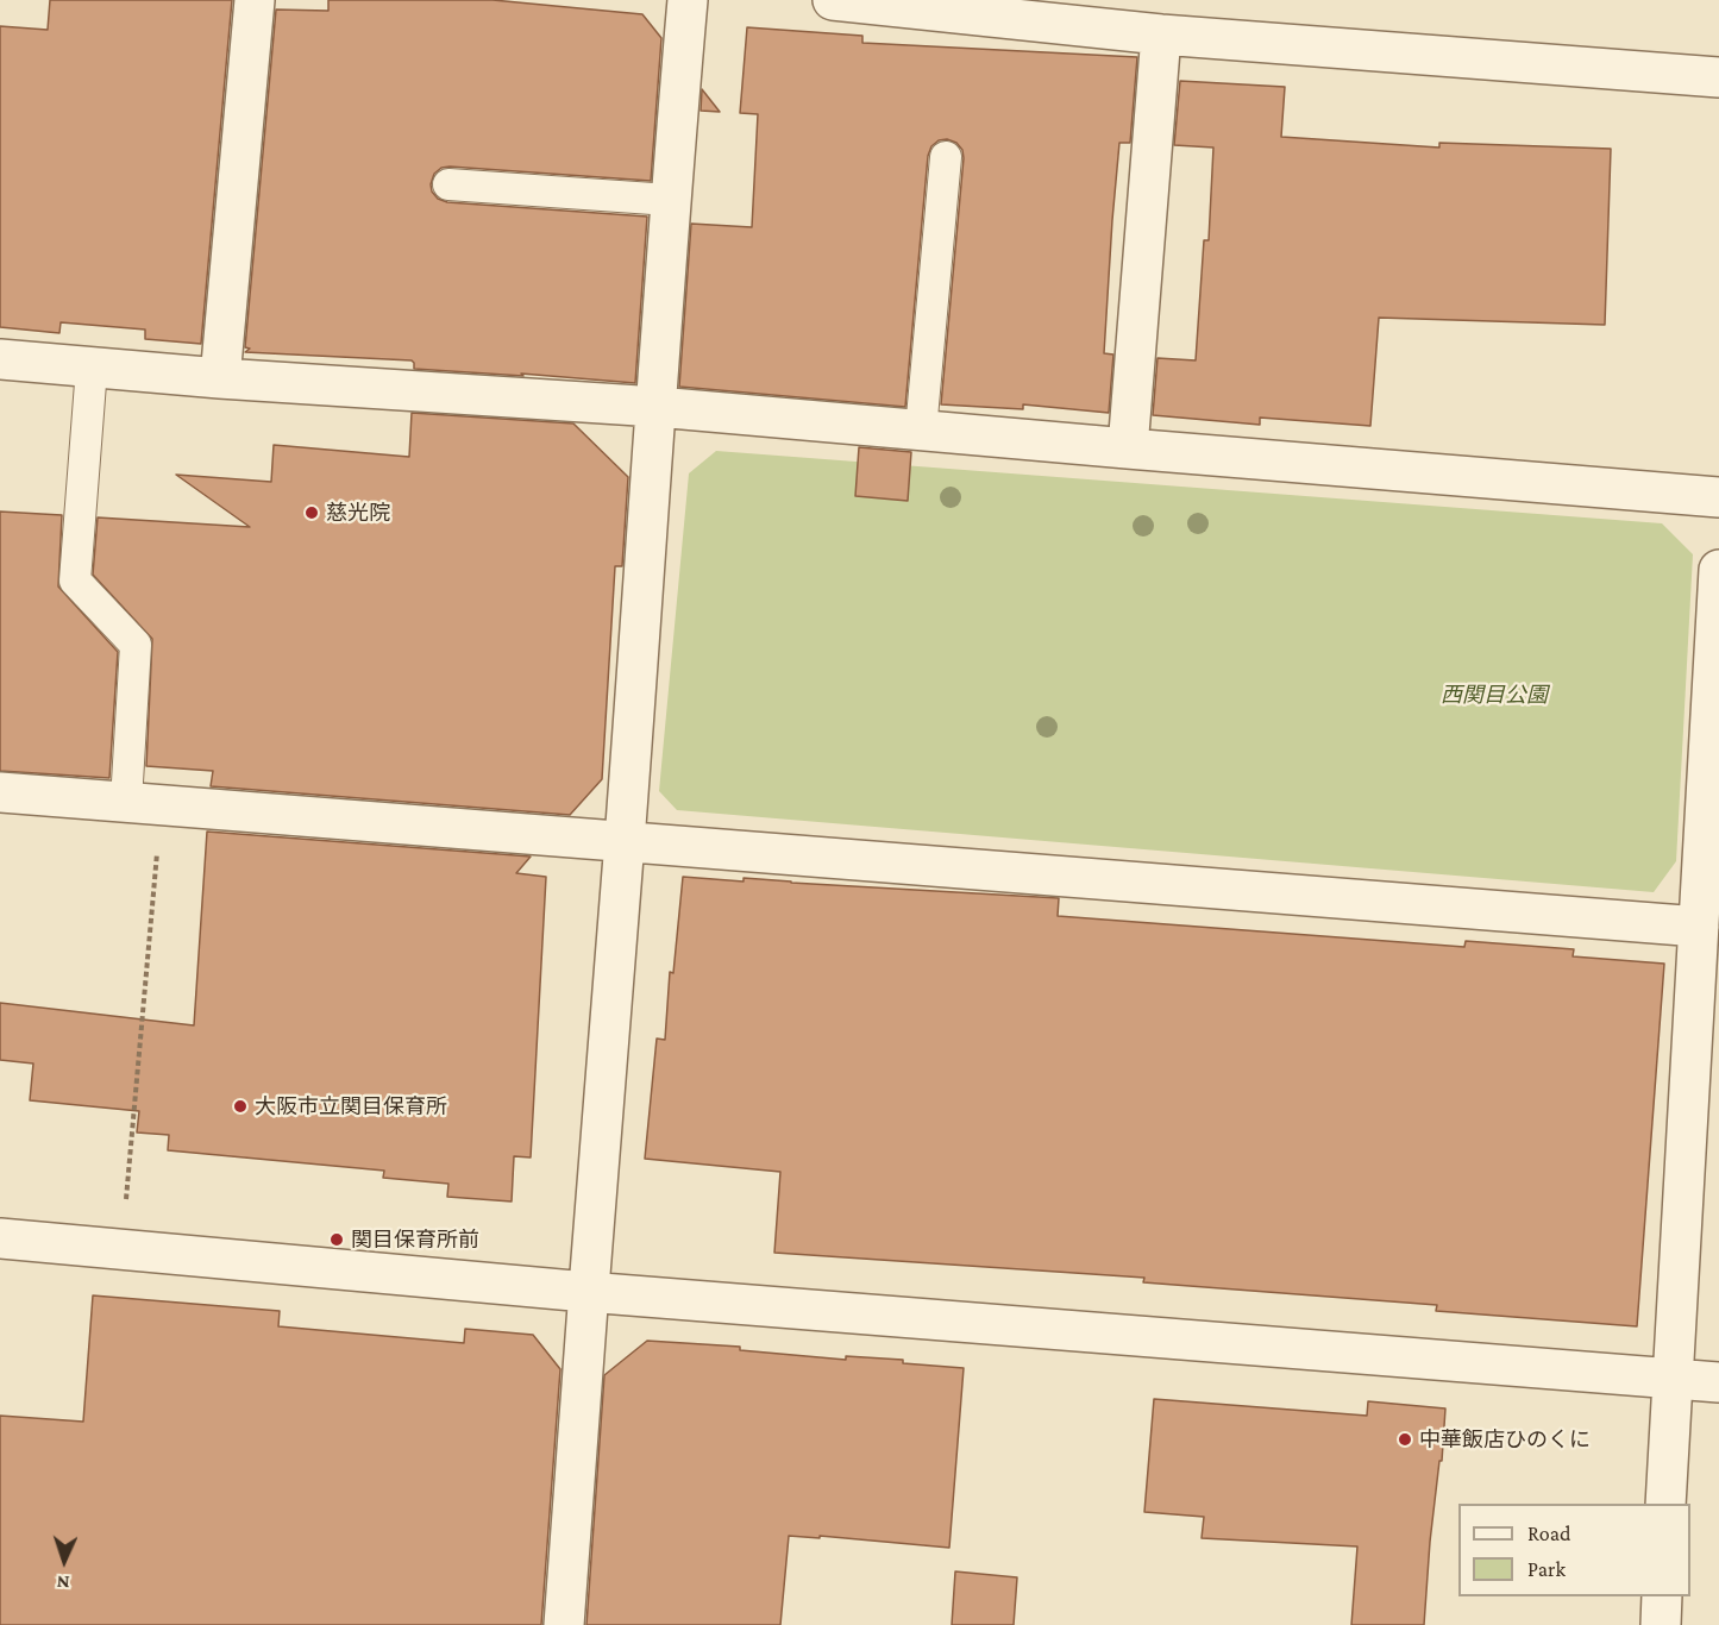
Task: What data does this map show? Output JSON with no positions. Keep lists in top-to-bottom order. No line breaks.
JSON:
{"parks":["西関目公園"],"places":["慈光院","大阪市立関目保育所","関目保育所前","中華飯店ひのくに"],"legend":["Road","Park"],"north":"bottom"}
